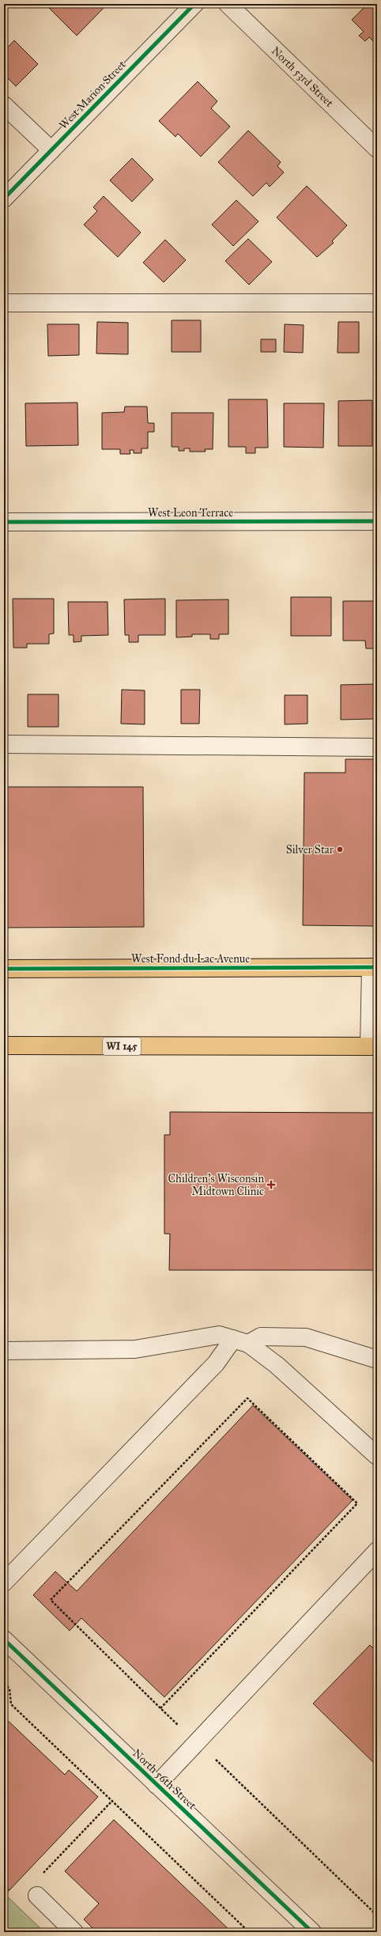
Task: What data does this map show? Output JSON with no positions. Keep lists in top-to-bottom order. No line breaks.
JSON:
{"streets":{"main road":["West Fond du Lac Avenue","WI 145"],"street":["North 53rd Street","West Marion Street","West Leon Terrace","North 56th Street"]},"places":{"other":["Silver Star"],"health":["Children's Wisconsin Midtown Clinic"]}}
